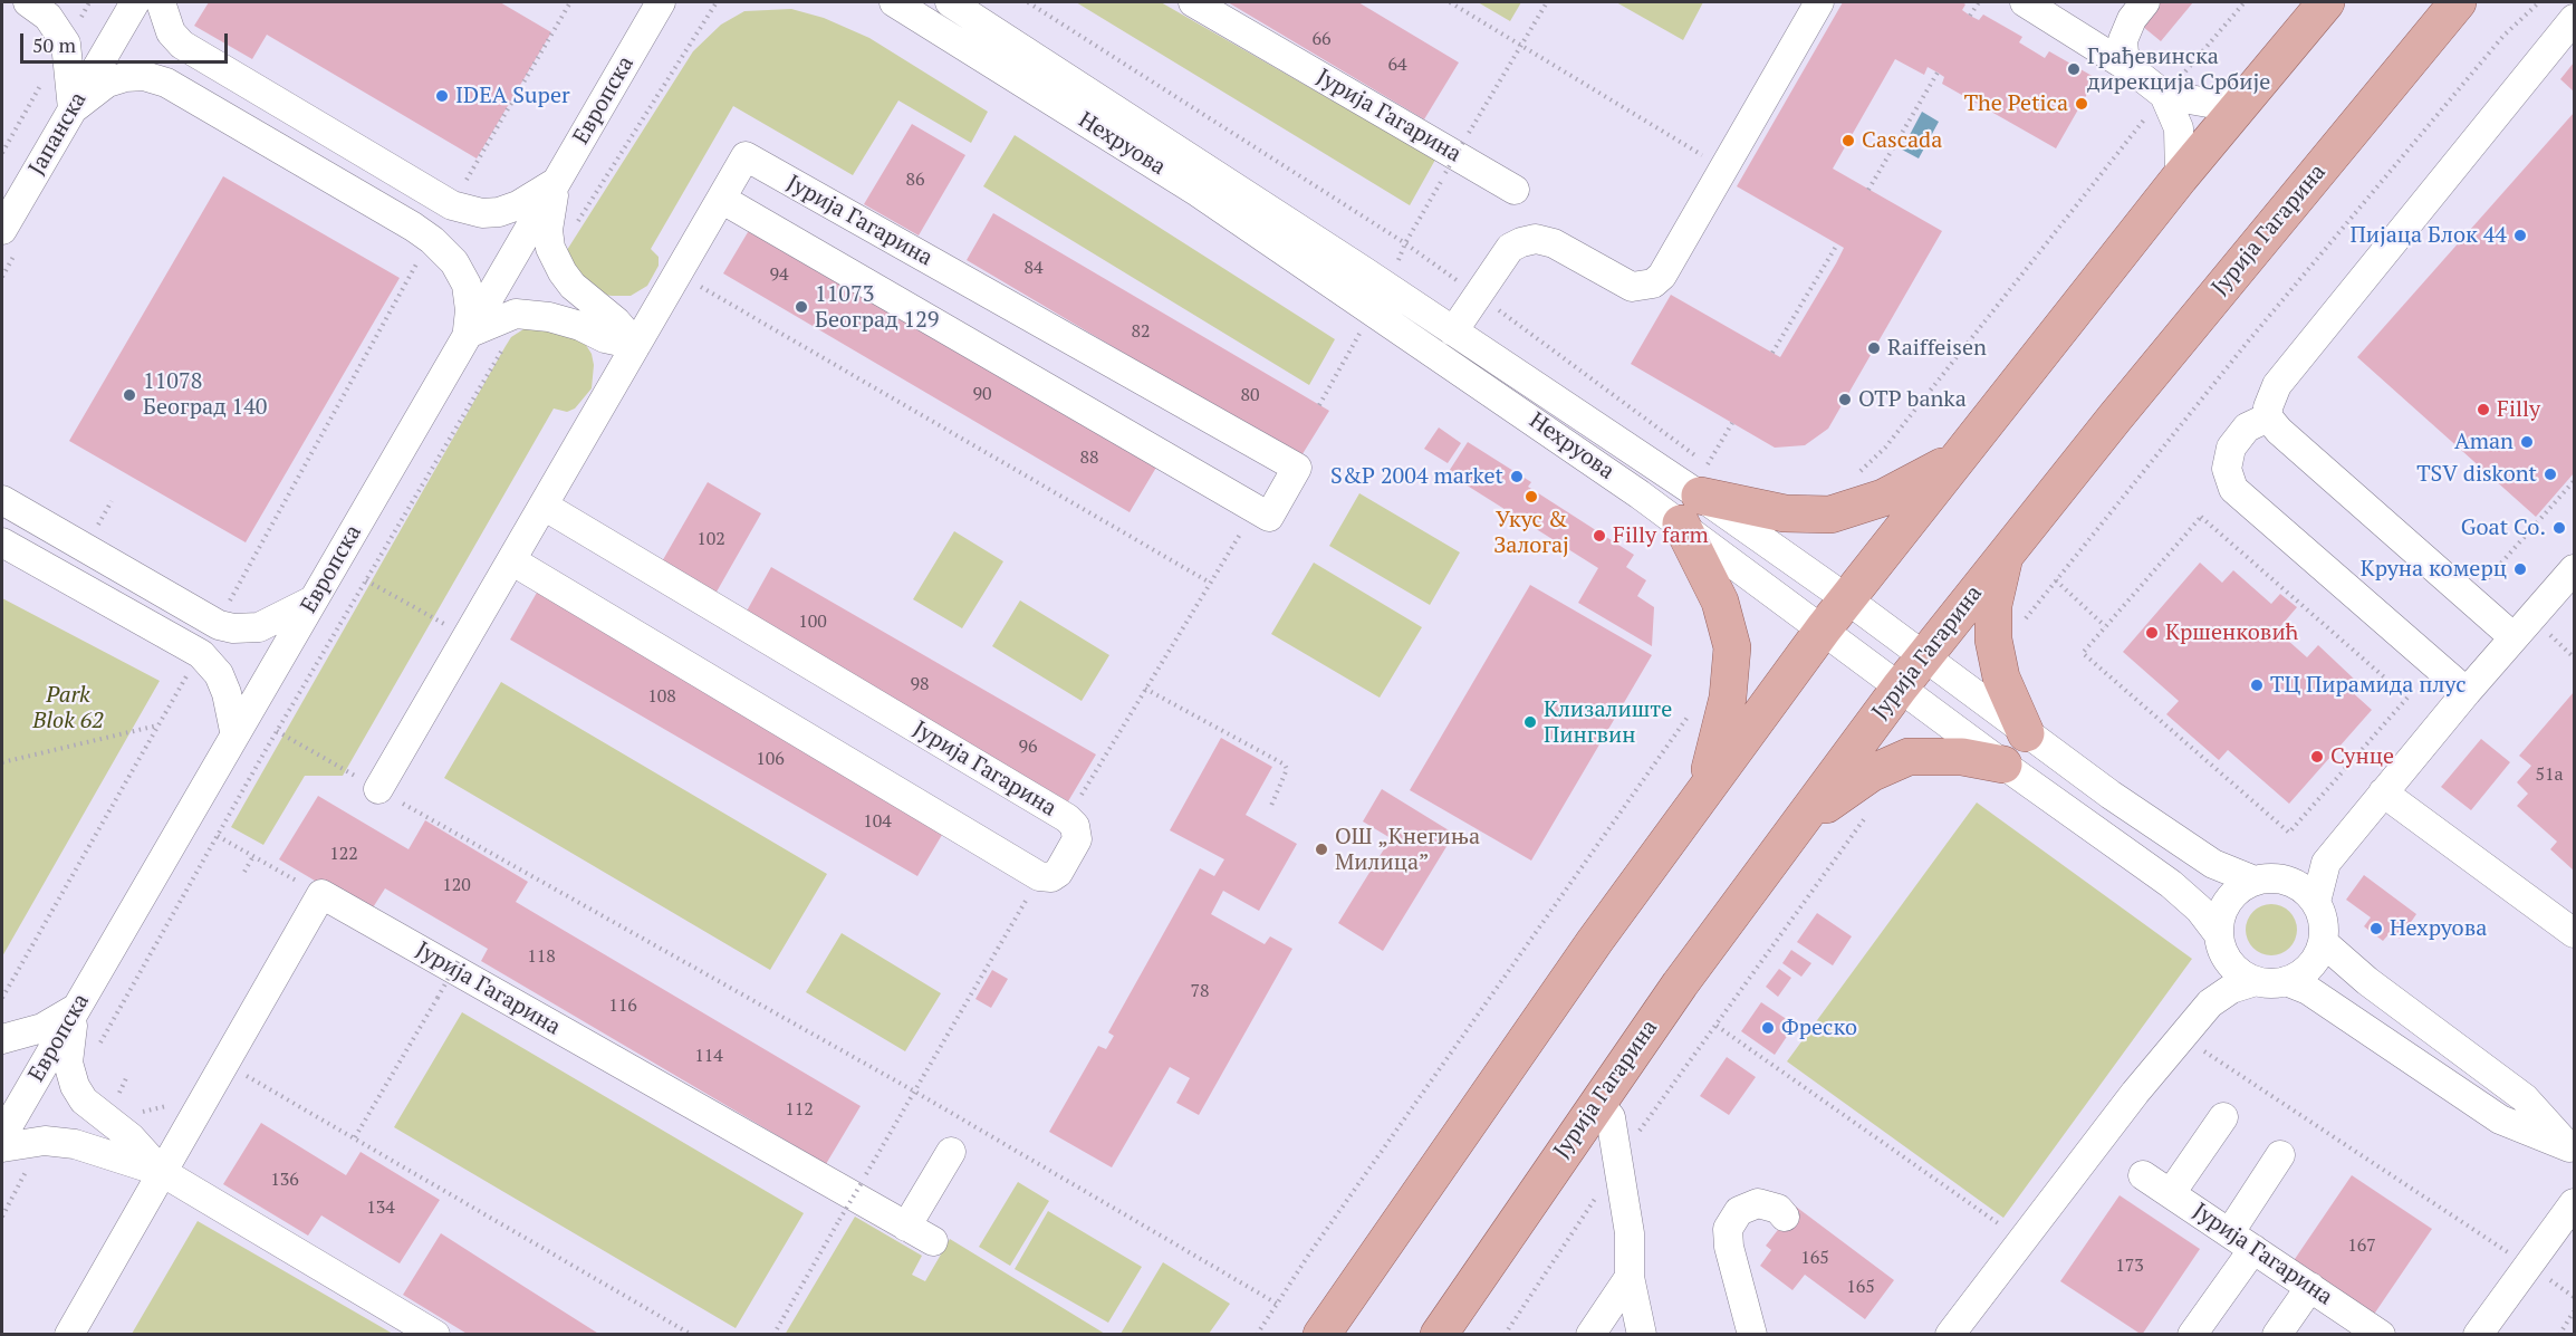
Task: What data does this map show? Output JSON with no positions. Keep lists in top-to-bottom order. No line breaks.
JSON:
{"streets":{"main road":["Јурија Гагарина"],"street":["Европска","Јапанска","Нехруова"]},"crossings":[["Јурија Гагарина","Нехруова"]],"parks":["Park Blok 62"],"places":["Грађевинска дирекција Србије","IDEA Super","The Petica","Cascada","Пијаца Блок 44","11073 Београд 129","Raiffeisen","11078 Београд 140","OTP banka","Filly","Aman","TSV diskont","S&P 2004 market","Укус & Залогај","Goat Co.","Filly farm","Круна комерц","Кршенковић","ТЦ Пирамида плус","Клизалиште Пингвин","Сунце","ОШ „Кнегиња Милица”","Нехруова","Фреско"],"house_numbers":["66","64","86","84","94","82","90","80","88","102","100","98","108","96","106","51a","104","122","120","118","78","116","114","112","136","134","167","165","173","165"],"scale_bar":"50 m"}
